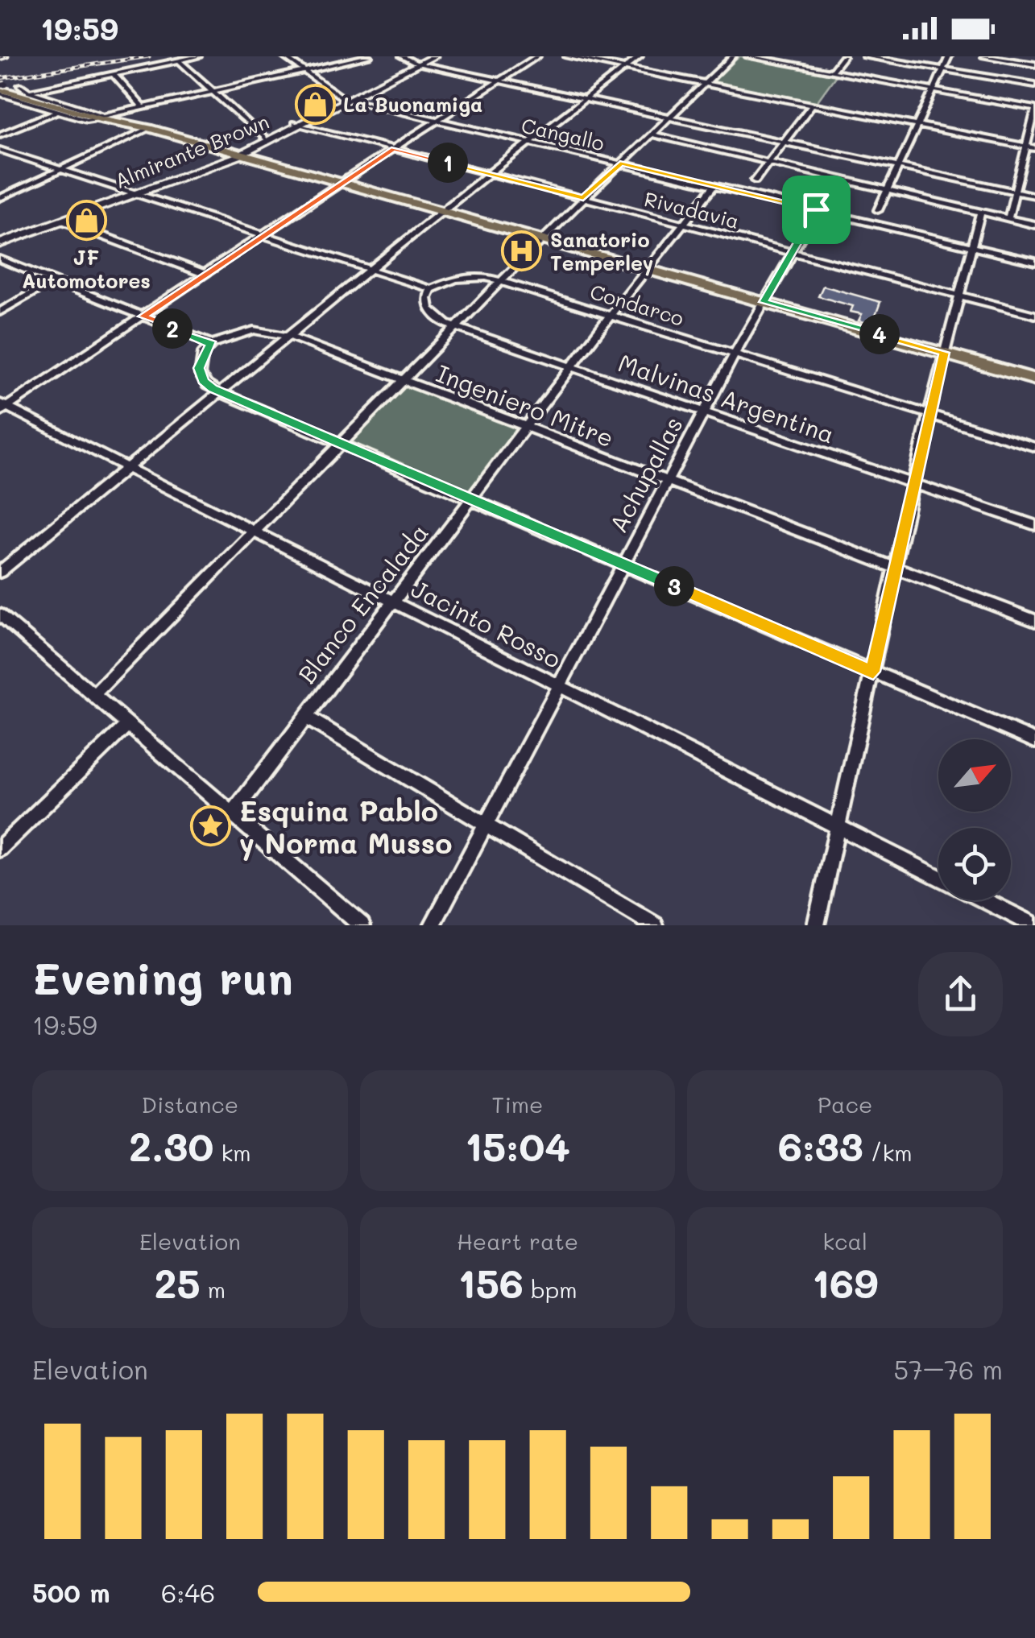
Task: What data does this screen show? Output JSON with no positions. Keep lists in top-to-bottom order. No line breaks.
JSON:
{"streets":{"main road":["Almirante Brown"],"street":["Cangallo","Rivadavia","Condarco","Malvinas Argentina","Ingeniero Mitre","Achupallas","Blanco Encalada","Jacinto Rosso"]},"crossings":[["Cangallo","Almirante Brown"],["Cangallo","Achupallas"],["Cangallo","Blanco Encalada"],["Almirante Brown","Rivadavia"],["Rivadavia","Achupallas"],["Rivadavia","Blanco Encalada"],["Condarco","Malvinas Argentina"],["Condarco","Achupallas"],["Condarco","Blanco Encalada"],["Malvinas Argentina","Achupallas"],["Malvinas Argentina","Blanco Encalada"],["Ingeniero Mitre","Achupallas"],["Ingeniero Mitre","Blanco Encalada"],["Achupallas","Jacinto Rosso"],["Blanco Encalada","Jacinto Rosso"]],"places":{"shop":["La Buonamiga","JF Automotores"],"hospital":["Sanatorio Temperley"],"place":["Esquina Pablo y Norma Musso"]},"north":"top right","page":{"status":"19:59","pins":["1","2","4","3"],"heading":["Evening run","19:59"],"stats":[["Distance","2.30 km"],["Time","15:04"],["Pace","6:33 /km"],["Elevation","25 m"],["Heart rate","156 bpm"],["kcal","169"]],"chart":["Elevation","57–76 m"],"list":[{"name":"500 m","note":"6:46"}]}}
